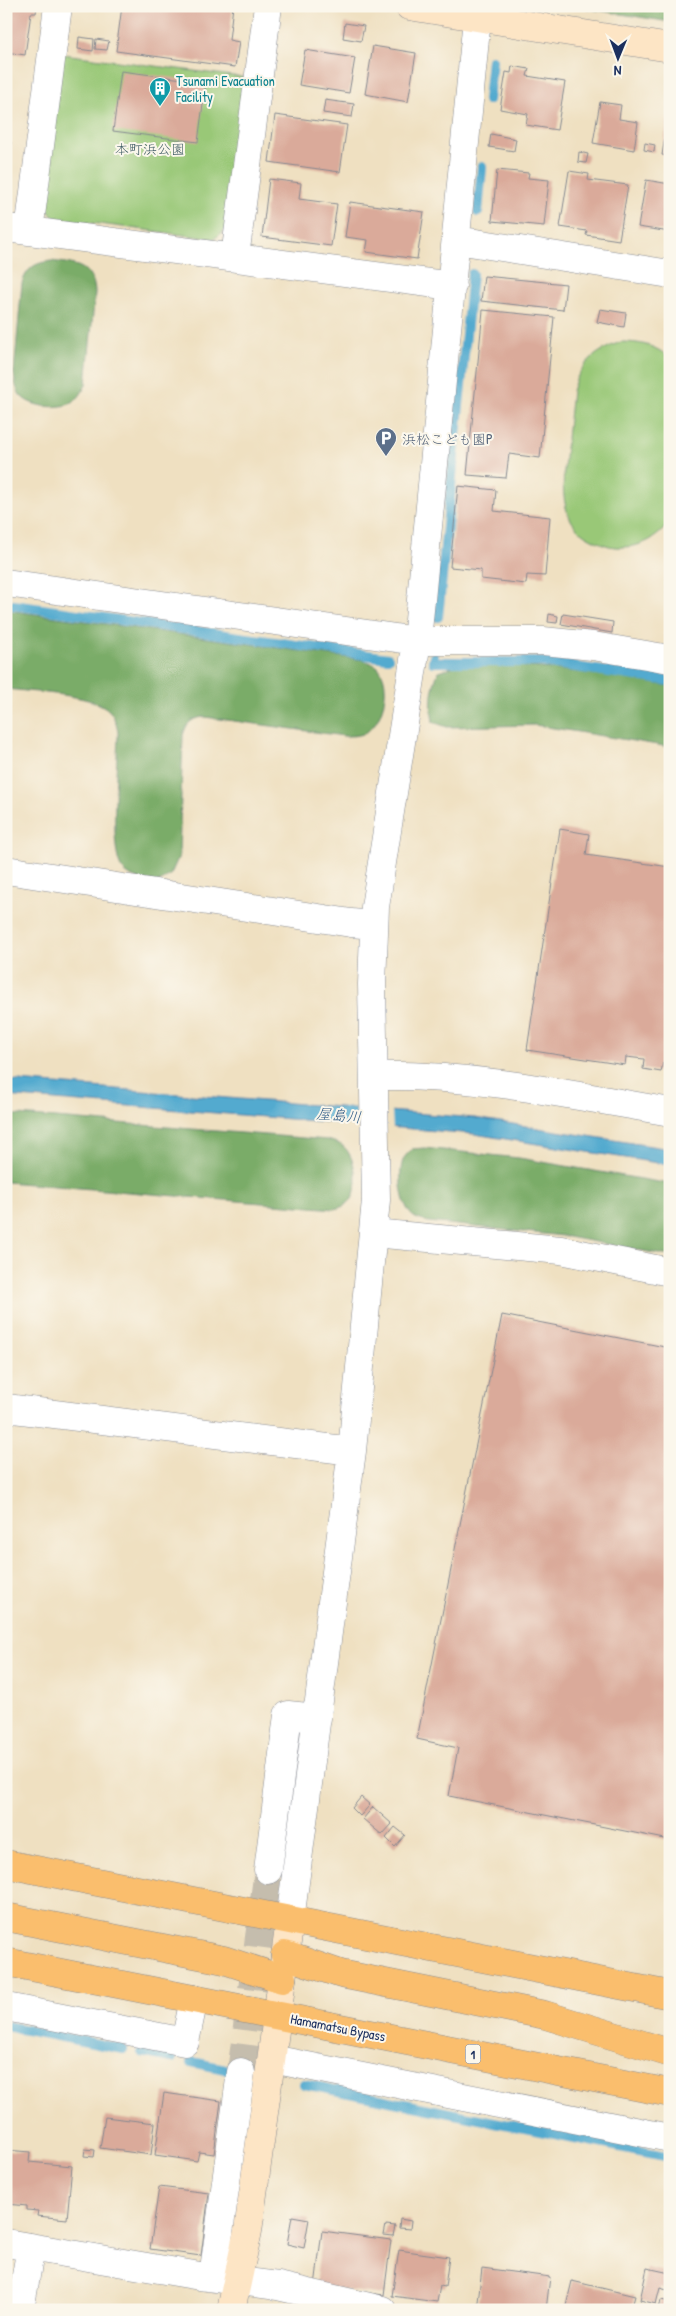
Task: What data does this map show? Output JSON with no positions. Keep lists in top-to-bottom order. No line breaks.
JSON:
{"streets":{"highway":["Hamamatsu Bypass","1"]},"water":["屋島川"],"parks":["本町浜公園"],"places":{"building":["Tsunami Evacuation Facility"],"parking":["浜松こども園P"]},"north":"bottom"}
